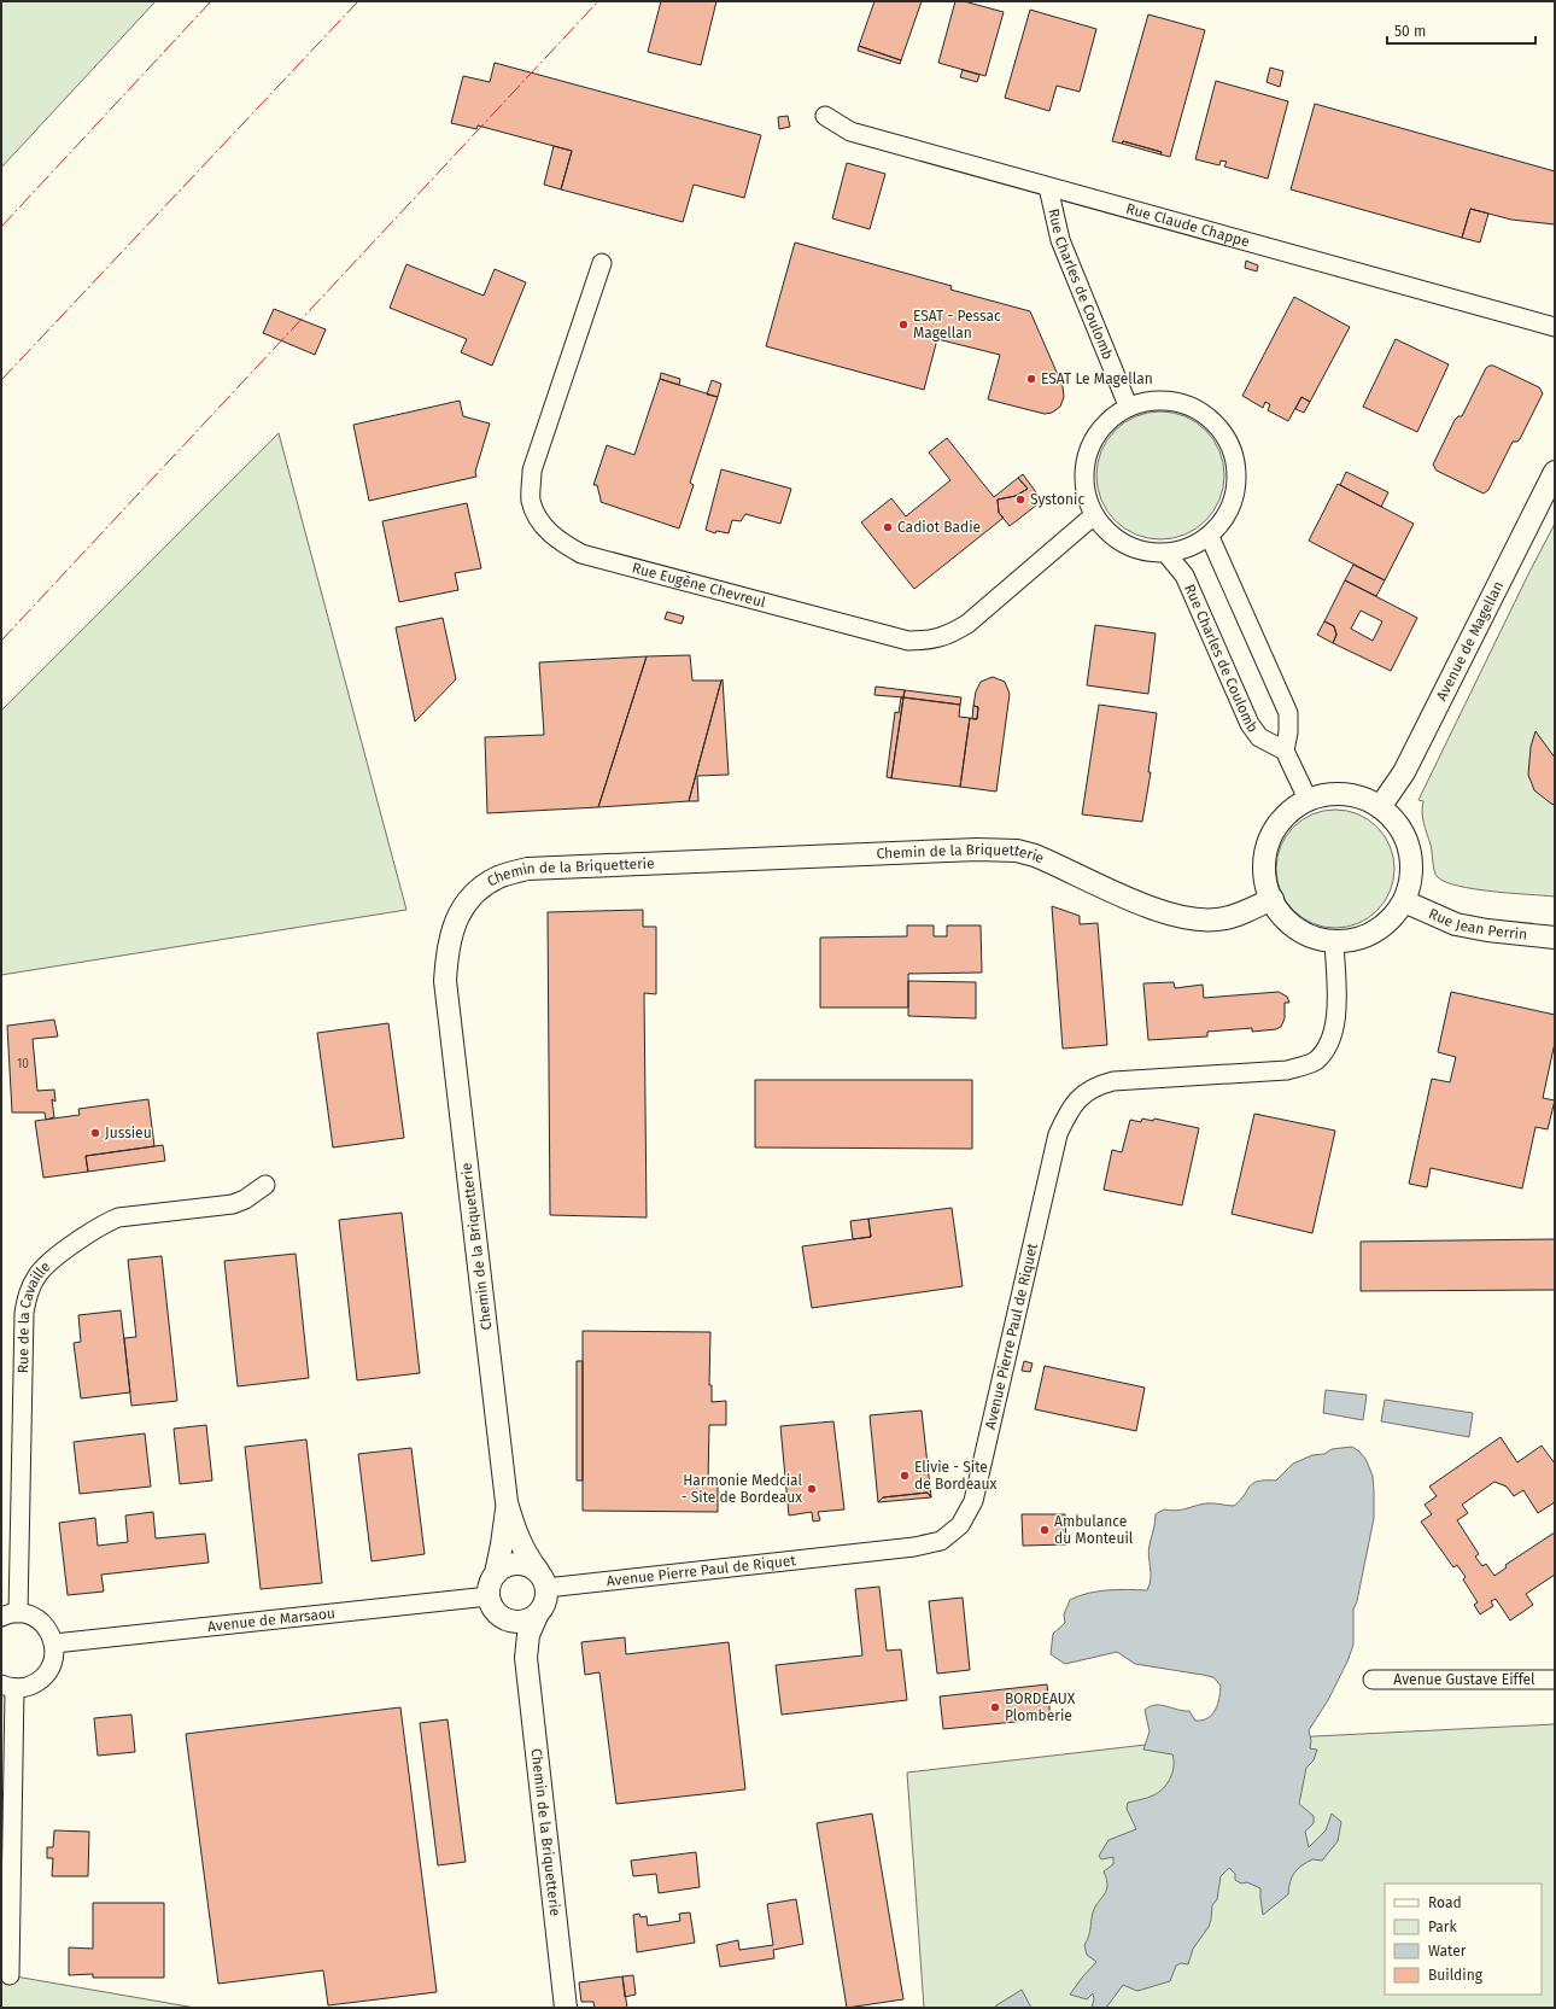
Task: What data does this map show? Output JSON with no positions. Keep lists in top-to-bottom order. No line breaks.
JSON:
{"streets":{"street":["Rue Claude Chappe","Rue Charles de Coulomb","Rue Eugène Chevreul","Avenue de Magellan","Chemin de la Briquetterie","Rue Jean Perrin","Rue de la Cavaille","Avenue Pierre Paul de Riquet","Avenue de Marsaou","Avenue Gustave Eiffel"]},"crossings":[["Rue Claude Chappe","Rue Charles de Coulomb"],["Rue Charles de Coulomb","Rue Eugène Chevreul"],["Avenue de Magellan","Chemin de la Briquetterie"],["Avenue de Magellan","Rue Jean Perrin"],["Avenue de Magellan","Avenue Pierre Paul de Riquet"],["Chemin de la Briquetterie","Rue Jean Perrin"],["Chemin de la Briquetterie","Avenue Pierre Paul de Riquet"],["Chemin de la Briquetterie","Avenue de Marsaou"],["Rue Jean Perrin","Avenue Pierre Paul de Riquet"],["Avenue Pierre Paul de Riquet","Avenue de Marsaou"]],"places":["ESAT - Pessac Magellan","ESAT Le Magellan","Systonic","Cadiot Badie","Jussieu","Elivie - Site de Bordeaux","Harmonie Medcial - Site de Bordeaux","Ambulance du Monteuil","BORDEAUX Plomberie"],"house_numbers":["10"],"legend":["Road","Park","Water","Building"],"scale_bar":"50 m"}
